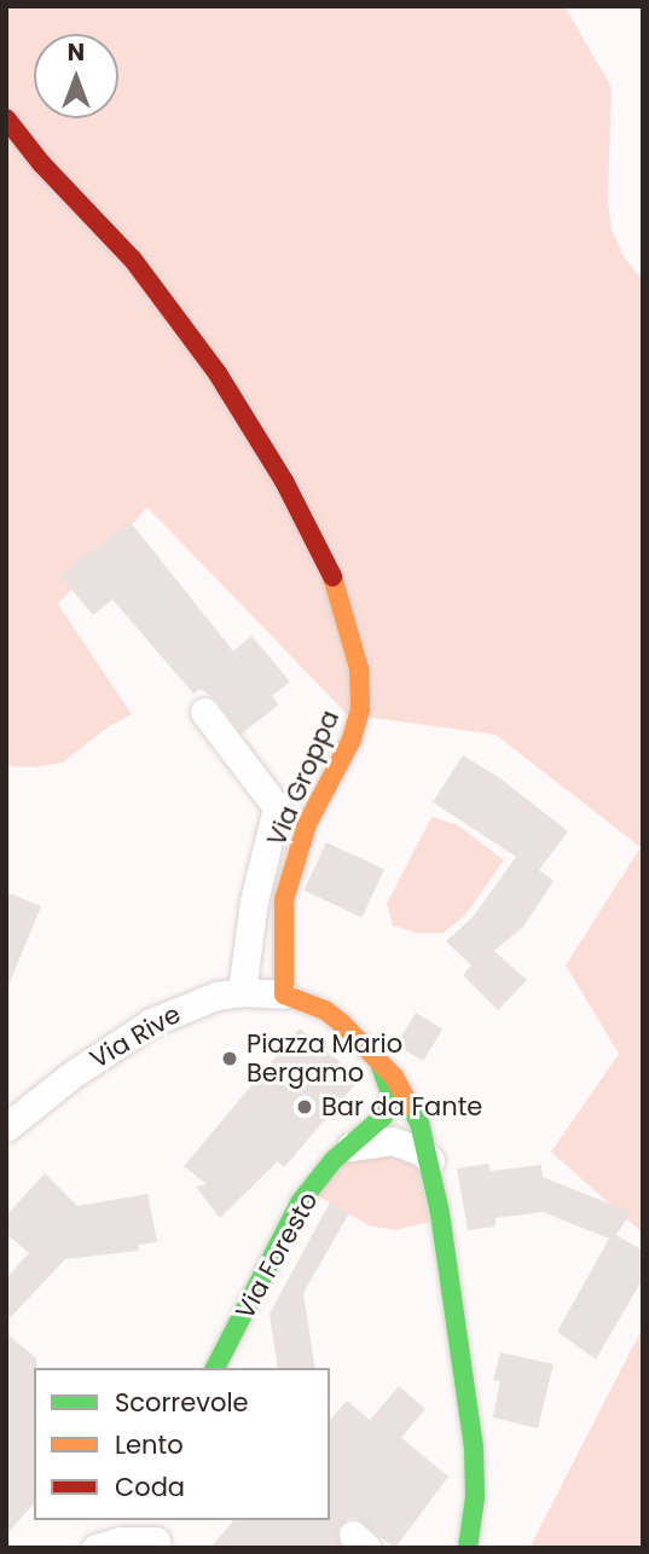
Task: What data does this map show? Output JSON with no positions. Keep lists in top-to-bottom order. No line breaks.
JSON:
{"streets":{"street":["Via Groppa","Via Rive","Via Foresto"]},"crossings":[["Via Groppa","Via Rive"]],"places":["Piazza Mario Bergamo","Bar da Fante"],"legend":["Scorrevole","Lento","Coda"],"north":"top"}
